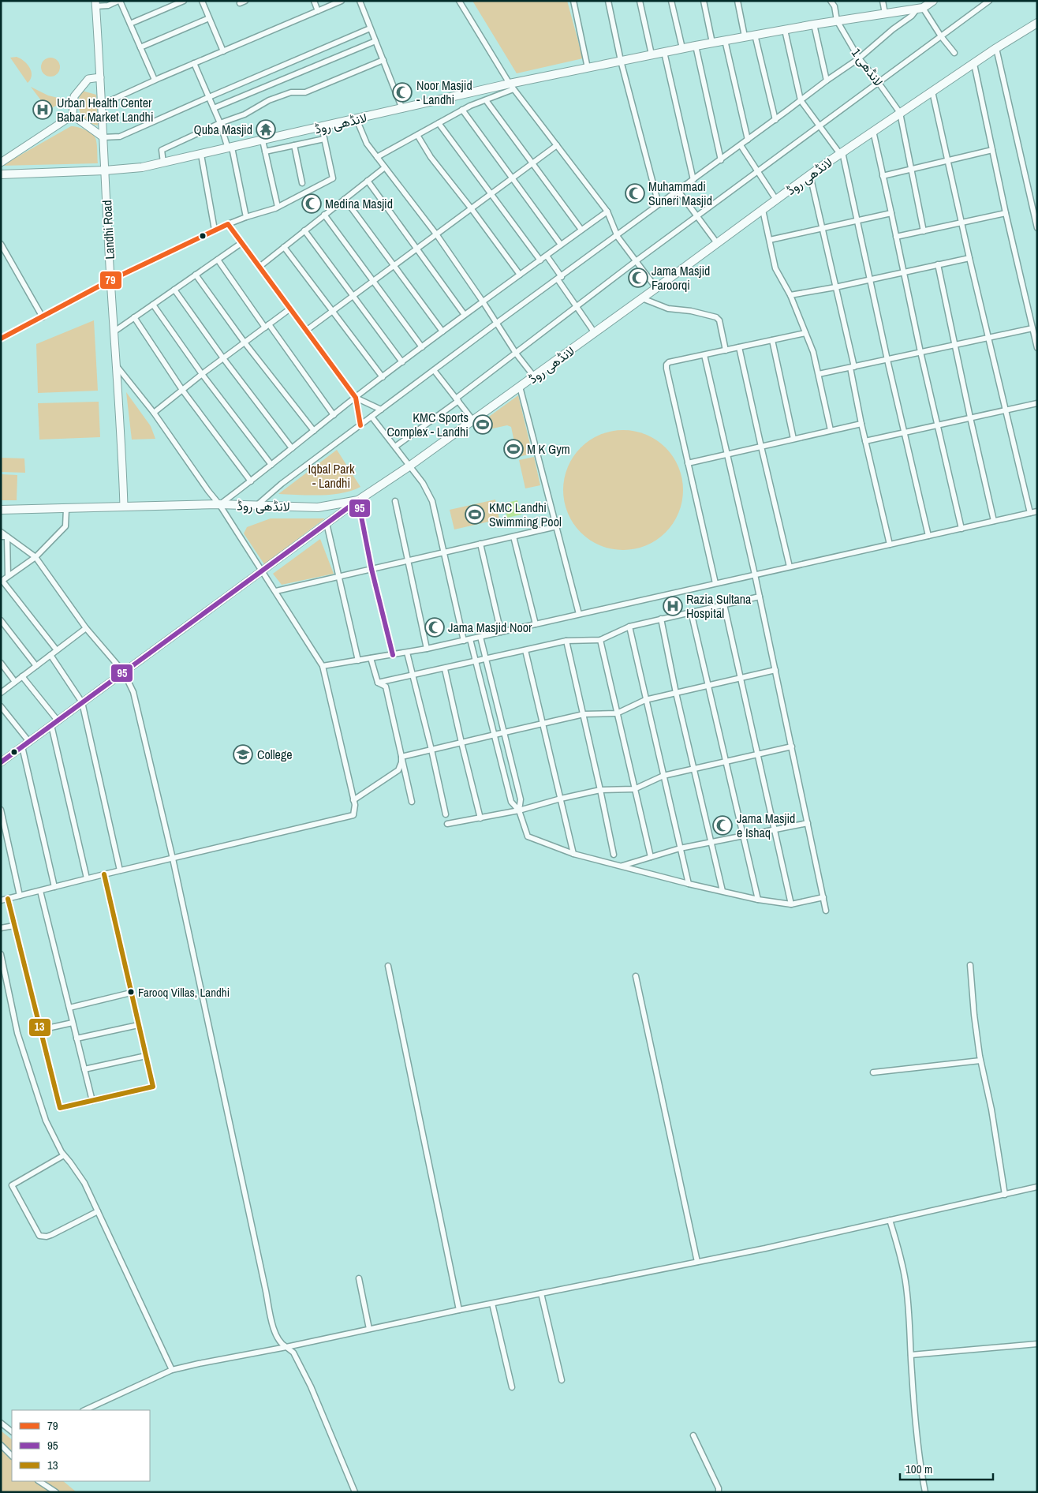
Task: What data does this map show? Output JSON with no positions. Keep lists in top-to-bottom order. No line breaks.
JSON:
{"streets":{"main road":["لانڈھی روڈ"],"street":["لانڈھی 1","Landhi Road"]},"crossings":[["لانڈھی 1","لانڈھی روڈ"],["لانڈھی روڈ","Landhi Road"]],"parks":["Iqbal Park - Landhi"],"places":{"mosque":["Noor Masjid - Landhi","Muhammadi Suneri Masjid","Medina Masjid","Jama Masjid Faroorqi","Jama Masjid Noor","Jama Masjid e Ishaq"],"hospital":["Urban Health Center Babar Market Landhi","Razia Sultana Hospital"],"temple":["Quba Masjid"],"sports":["KMC Sports Complex - Landhi","M K Gym","KMC Landhi Swimming Pool"],"school or university":["College"],"other":["Farooq Villas, Landhi"]},"lines":["transit line 79","transit line 95","transit line 13"],"legend":["79","95","13"],"scale_bar":"100 m"}
